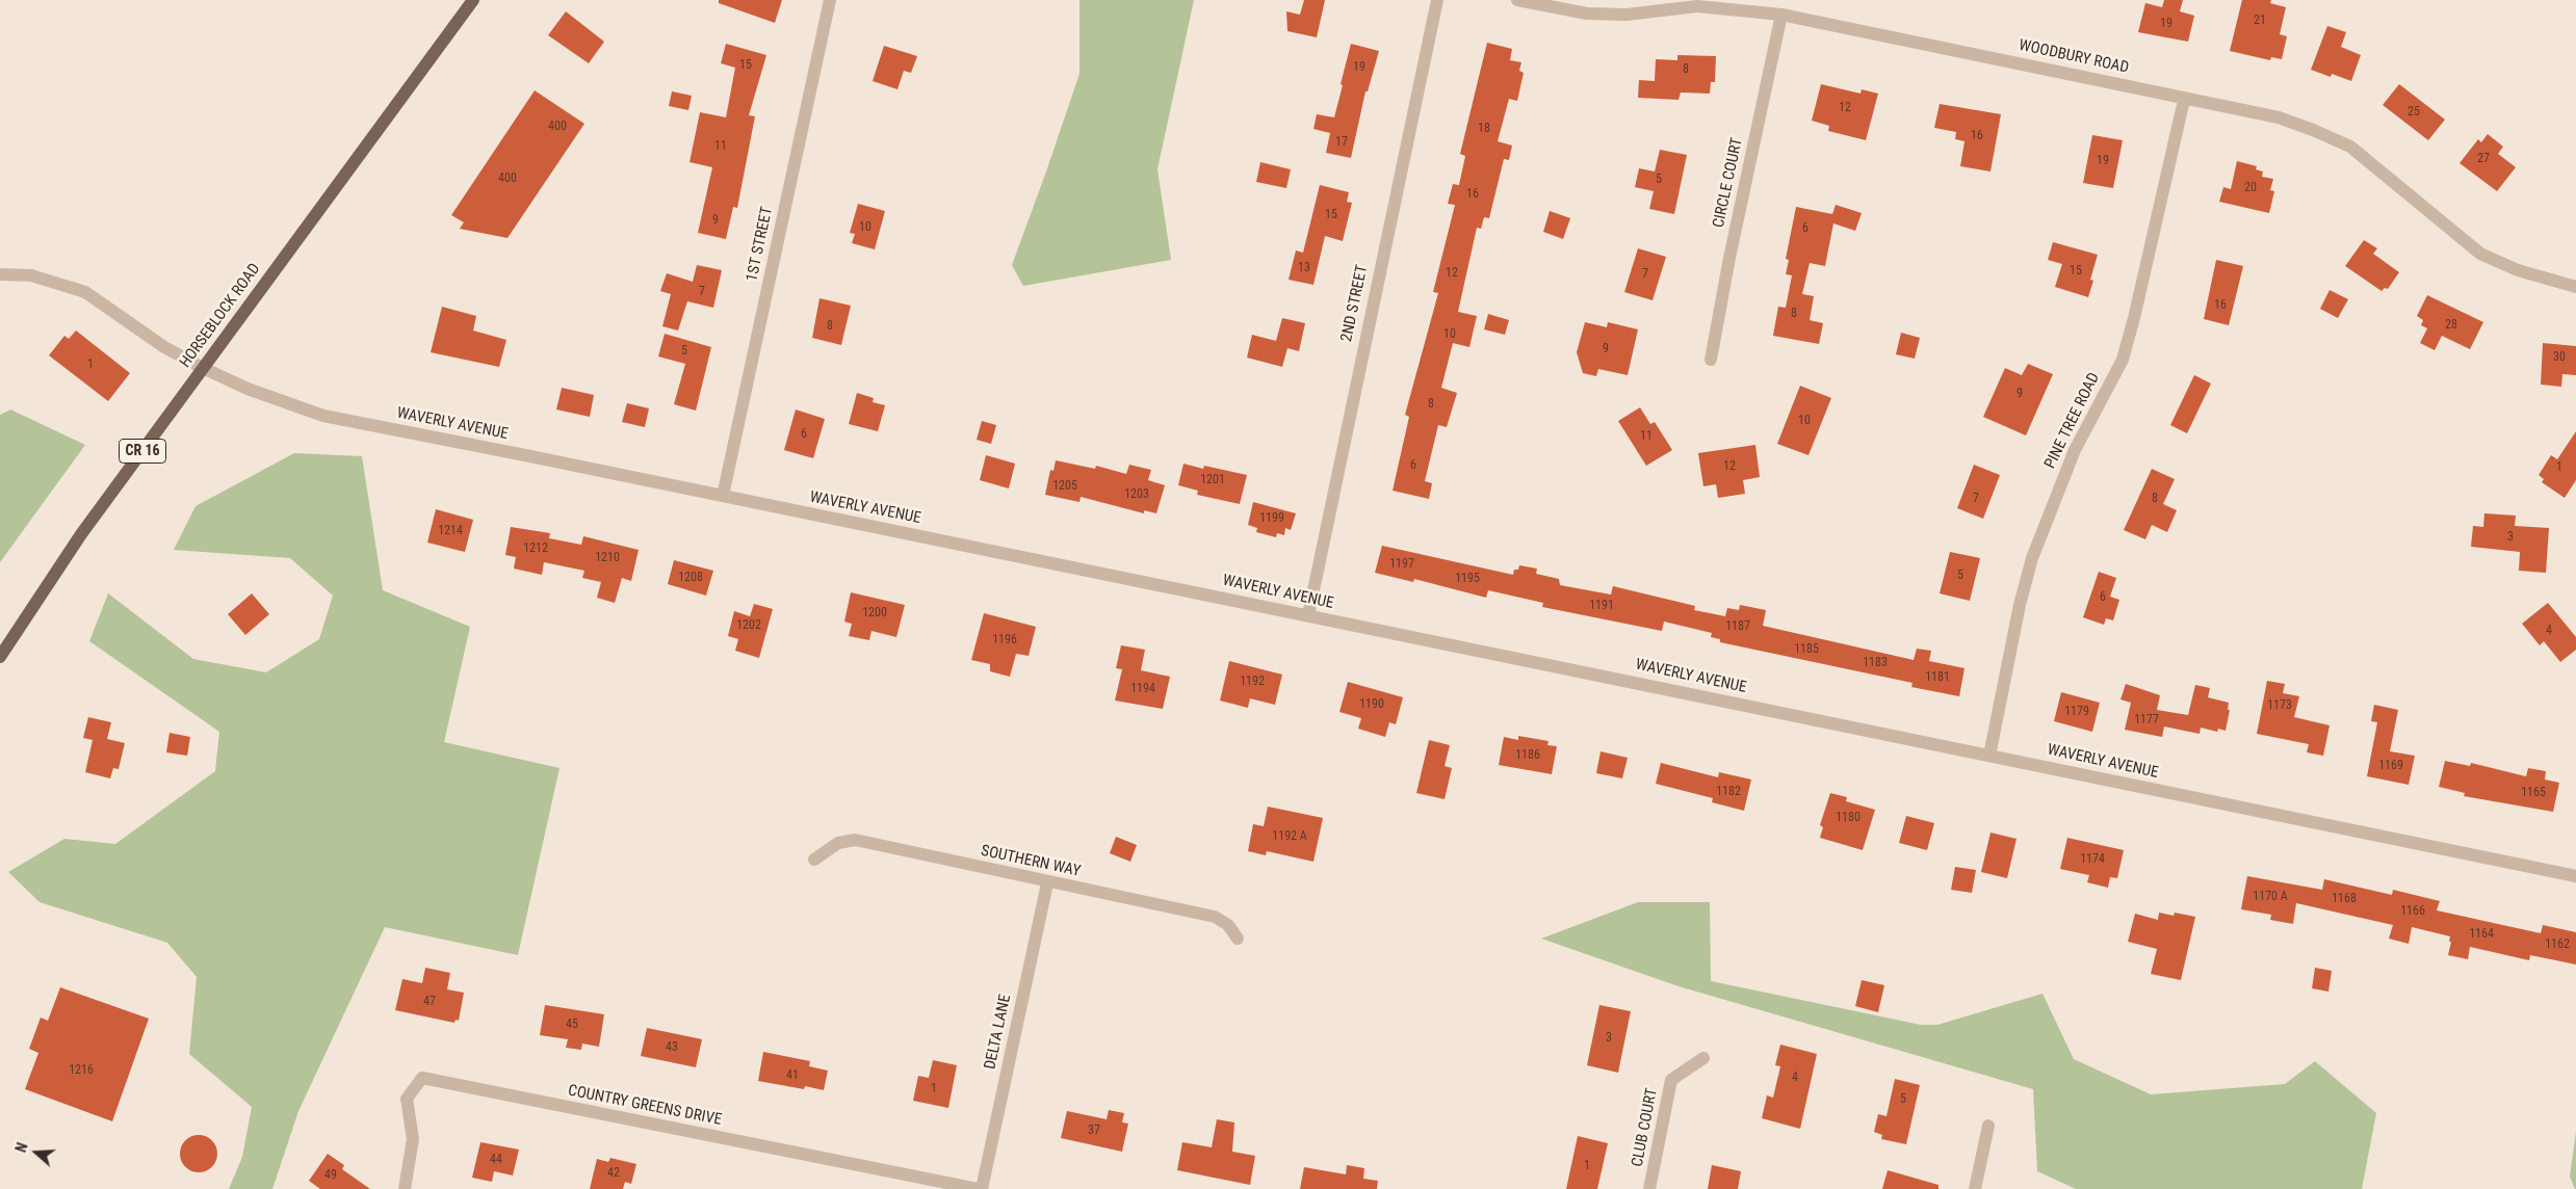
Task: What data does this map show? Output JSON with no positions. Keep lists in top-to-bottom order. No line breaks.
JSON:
{"streets":{"main road":["HORSEBLOCK ROAD","CR 16"],"street":["WOODBURY ROAD","CIRCLE COURT","1ST STREET","2ND STREET","PINE TREE ROAD","WAVERLY AVENUE","SOUTHERN WAY","DELTA LANE","COUNTRY GREENS DRIVE","CLUB COURT"]},"crossings":[["WOODBURY ROAD","CIRCLE COURT"],["WOODBURY ROAD","PINE TREE ROAD"],["1ST STREET","WAVERLY AVENUE"],["2ND STREET","WAVERLY AVENUE"],["HORSEBLOCK ROAD","WAVERLY AVENUE"],["PINE TREE ROAD","WAVERLY AVENUE"],["SOUTHERN WAY","DELTA LANE"]],"house_numbers":["21","19","15","19","8","12","25","400","18","16","17","11","27","19","400","5","20","16","15","9","10","6","13","15","12","7","7","16","8","28","8","10","9","5","30","1","9","8","10","6","11","6","12","1","1201","1205","1203","7","8","1199","1214","3","1212","1210","1197","5","1208","1195","6","1191","1200","1202","1187","4","1196","1185","1183","1181","1192","1194","1190","1173","1179","1177","1186","1169","1182","1165","1180","1192 A","1174","1170 A","1168","1166","1164","1162","47","45","3","43","1216","41","4","1","5","37","44","1","42","49"],"north":"left"}
